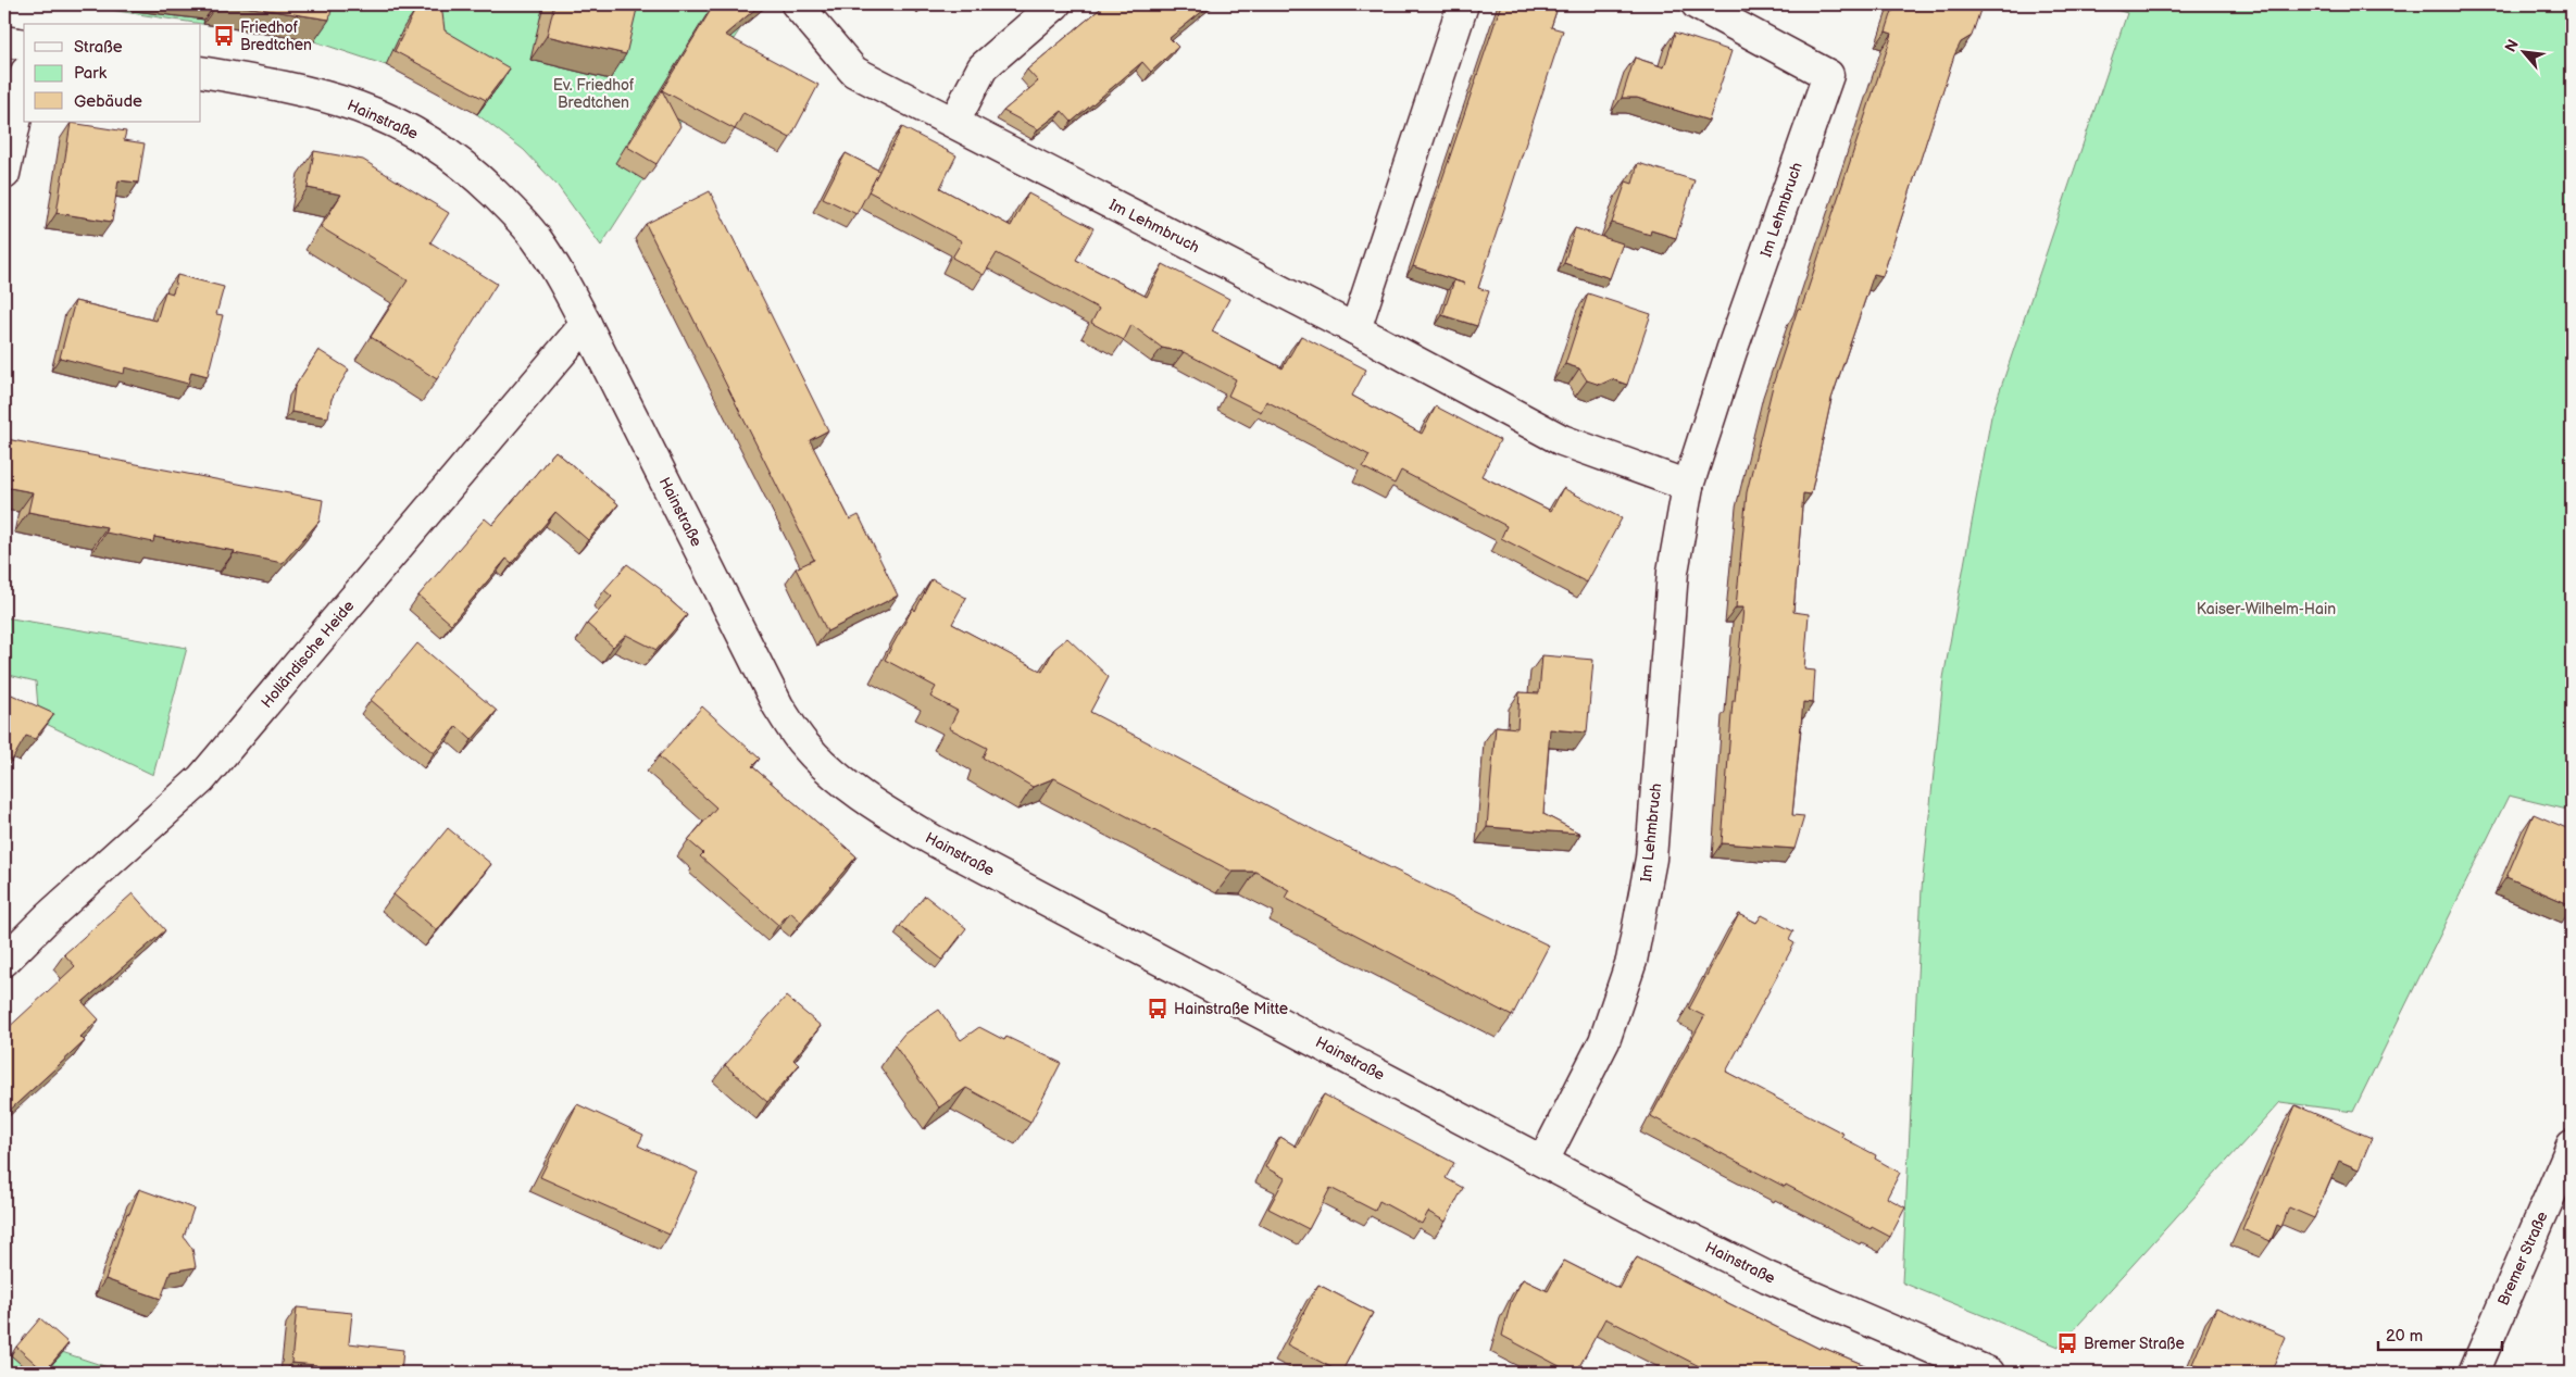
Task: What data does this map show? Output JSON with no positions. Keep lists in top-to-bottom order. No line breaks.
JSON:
{"streets":{"street":["Hainstraße","Im Lehmbruch","Holländische Heide","Bremer Straße"]},"crossings":[["Hainstraße","Im Lehmbruch"],["Hainstraße","Holländische Heide"]],"parks":["Ev. Friedhof Bredtchen","Kaiser-Wilhelm-Hain"],"places":{"bus stop":["Friedhof Bredtchen","Hainstraße Mitte","Bremer Straße"]},"legend":["Straße","Park","Gebäude"],"scale_bar":"20 m","north":"top left"}
